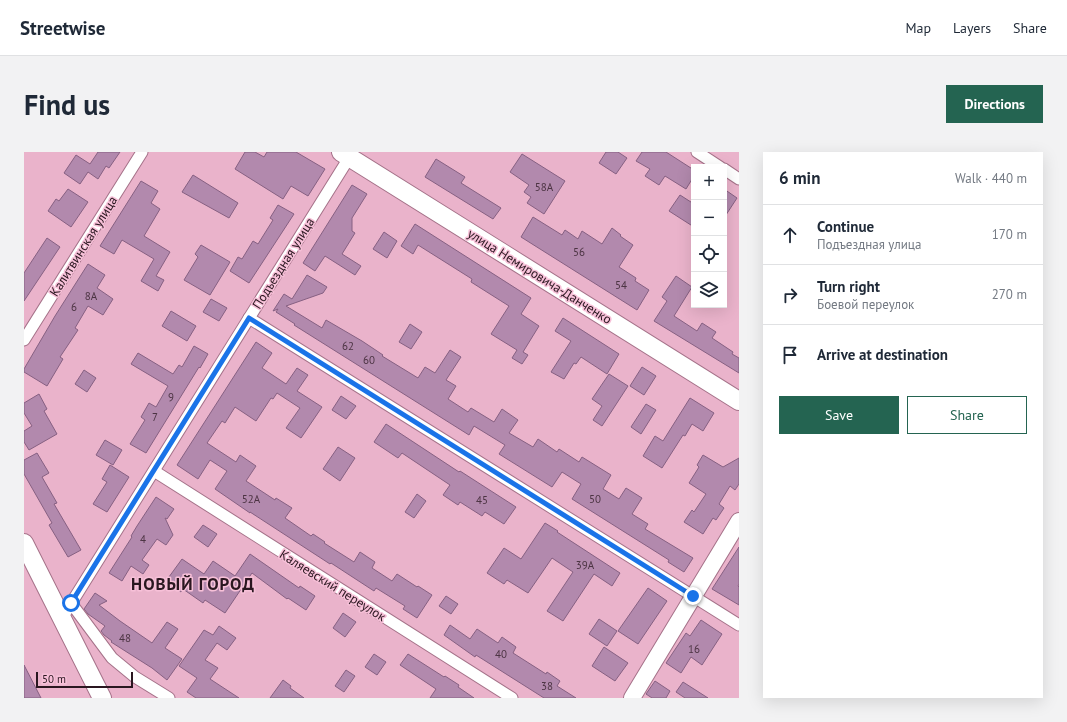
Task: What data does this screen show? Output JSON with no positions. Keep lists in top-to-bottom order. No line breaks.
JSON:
{"streets":{"main road":["улица Немировича-Данченко"],"street":["Калитвинская улица","Подъездная улица","Каляевский переулок"]},"crossings":[["Подъездная улица","улица Немировича-Данченко"],["Подъездная улица","Каляевский переулок"]],"districts":["НОВЫЙ ГОРОД"],"house_numbers":["58А","56","54","8А","6","62","60","9","7","52А","50","45","4","39А","48","16","40","38"],"scale_bar":"50 m","page":{"header":"Streetwise","nav":["Map","Layers","Share"],"buttons":["Directions",["Save","Share"]],"title":"Find us","heading":["6 min","Walk · 440 m"],"map_buttons":["+","−"],"list":[["Continue","Подъездная улица","170 m"],["Turn right","Боевой переулок","270 m"],"Arrive at destination"],"scale":"50 m"}}
